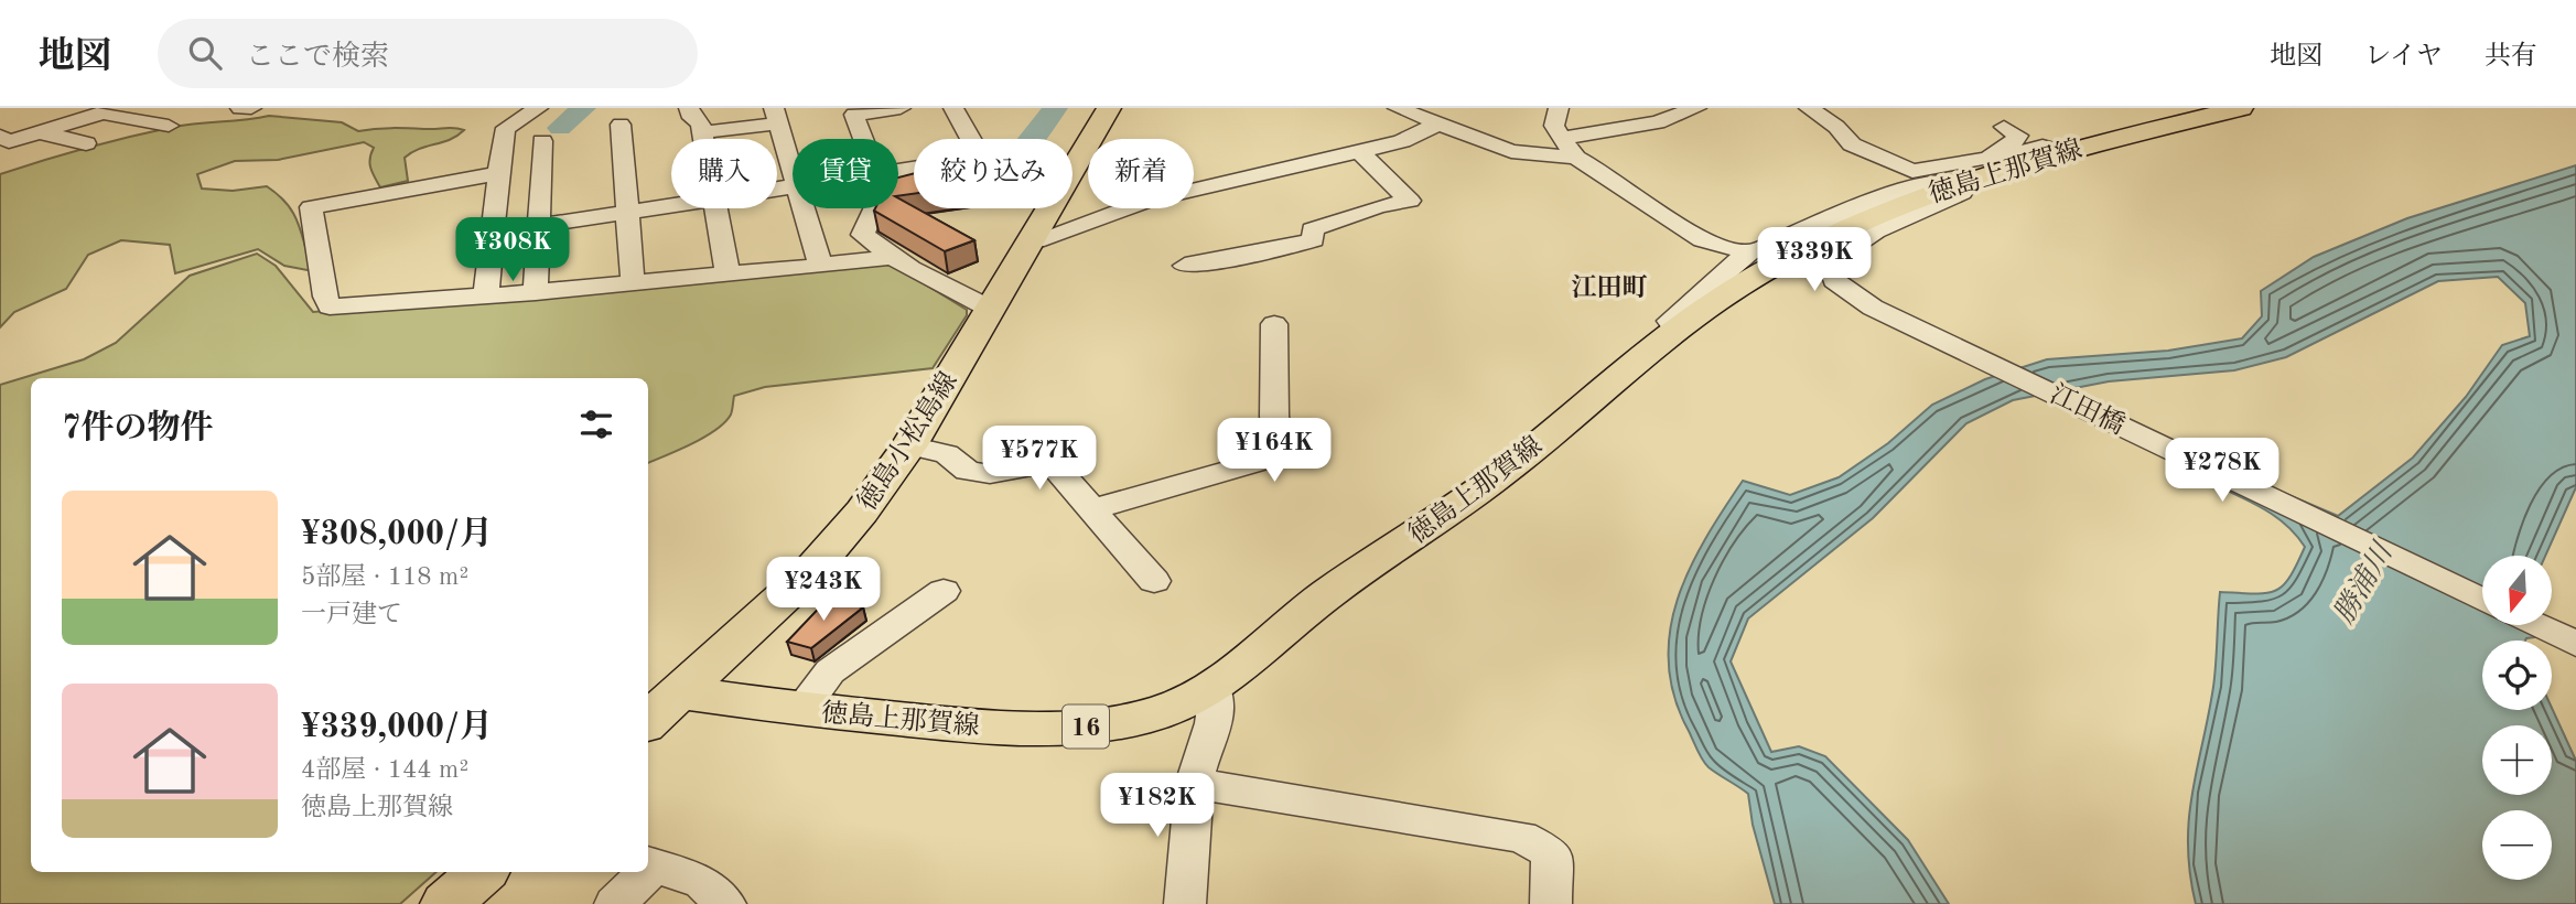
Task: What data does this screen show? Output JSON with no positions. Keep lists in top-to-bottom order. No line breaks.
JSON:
{"streets":{"main road":["徳島上那賀線","徳島小松島線","16"],"street":["江田橋"]},"crossings":[["徳島上那賀線","江田橋"],["徳島上那賀線","徳島小松島線"]],"districts":["江田町"],"water":["勝浦川"],"north":"bottom","page":{"header":"地図","search":"ここで検索","nav":["地図","レイヤ","共有"],"chip":["購入","賃貸","絞り込み","新着"],"price":["¥308K","¥339K","¥164K","¥577K","¥278K","¥243K","¥182K"],"heading":"7件の物件","list":[{"name":"¥308,000/月","note":"5部屋 · 118 m² · 一戸建て"},{"name":"¥339,000/月","note":"4部屋 · 144 m² · 徳島上那賀線"}],"map_buttons":["+","−"]}}
